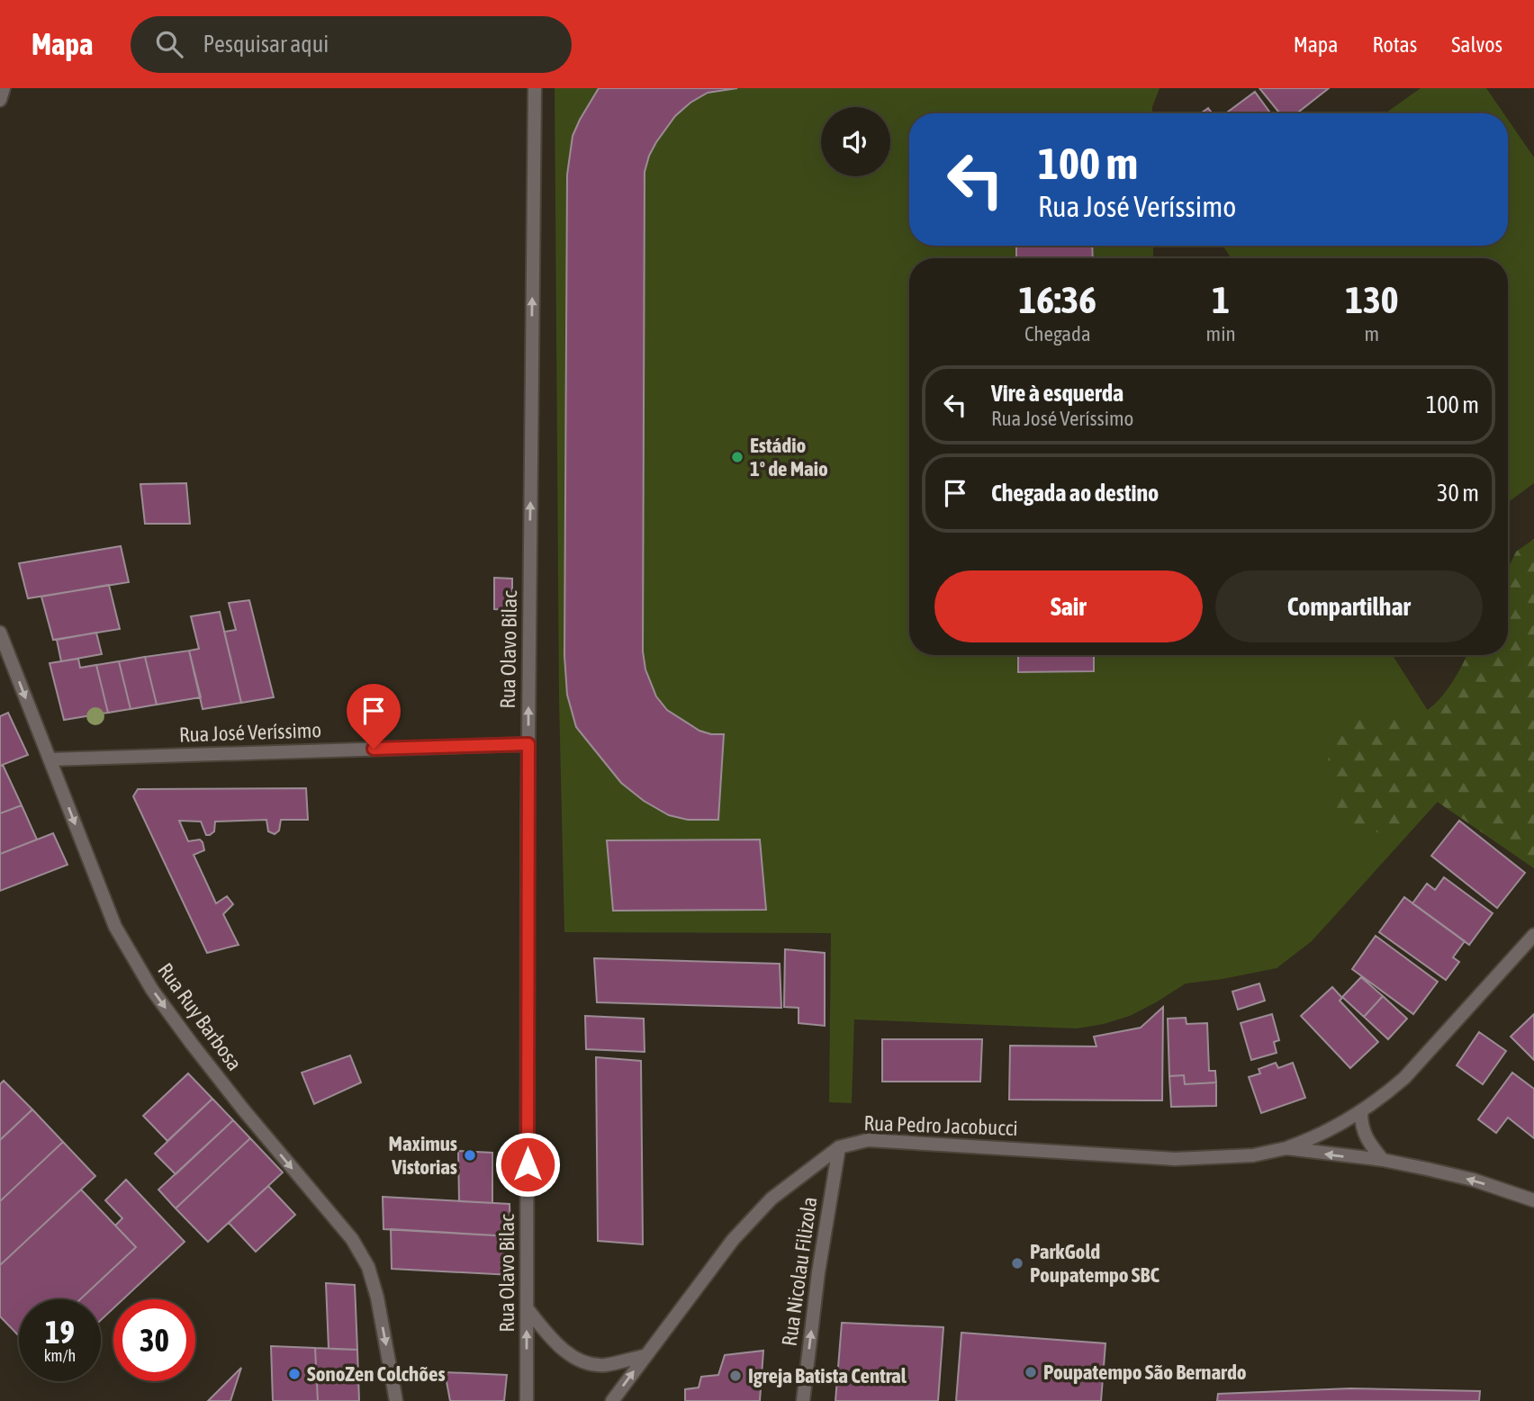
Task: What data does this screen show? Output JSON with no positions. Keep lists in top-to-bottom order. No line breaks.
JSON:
{"streets":{"street":["Rua Olavo Bilac","Rua José Veríssimo","Rua Ruy Barbosa","Rua Pedro Jacobucci","Rua Nicolau Filizola"]},"crossings":[["Rua Olavo Bilac","Rua José Veríssimo"],["Rua José Veríssimo","Rua Ruy Barbosa"],["Rua Pedro Jacobucci","Rua Nicolau Filizola"]],"one_way":["Rua Olavo Bilac","Rua Ruy Barbosa","Rua Nicolau Filizola"],"places":["Estádio 1º de Maio","Maximus Vistorias","ParkGold Poupatempo SBC","Poupatempo São Bernardo","SonoZen Colchões","Igreja Batista Central"],"page":{"header":"Mapa","search":"Pesquisar aqui","nav":["Mapa","Rotas","Salvos"],"turn":["100 m","Rua José Veríssimo"],"eta":["16:36","Chegada","1","min","130","m"],"list":[{"name":"Vire à esquerda","note":"Rua José Veríssimo","value":"100 m"},{"name":"Chegada ao destino","value":"30 m"}],"buttons":["Sair","Compartilhar"],"speed":"19 km/h","limit":"30"}}
